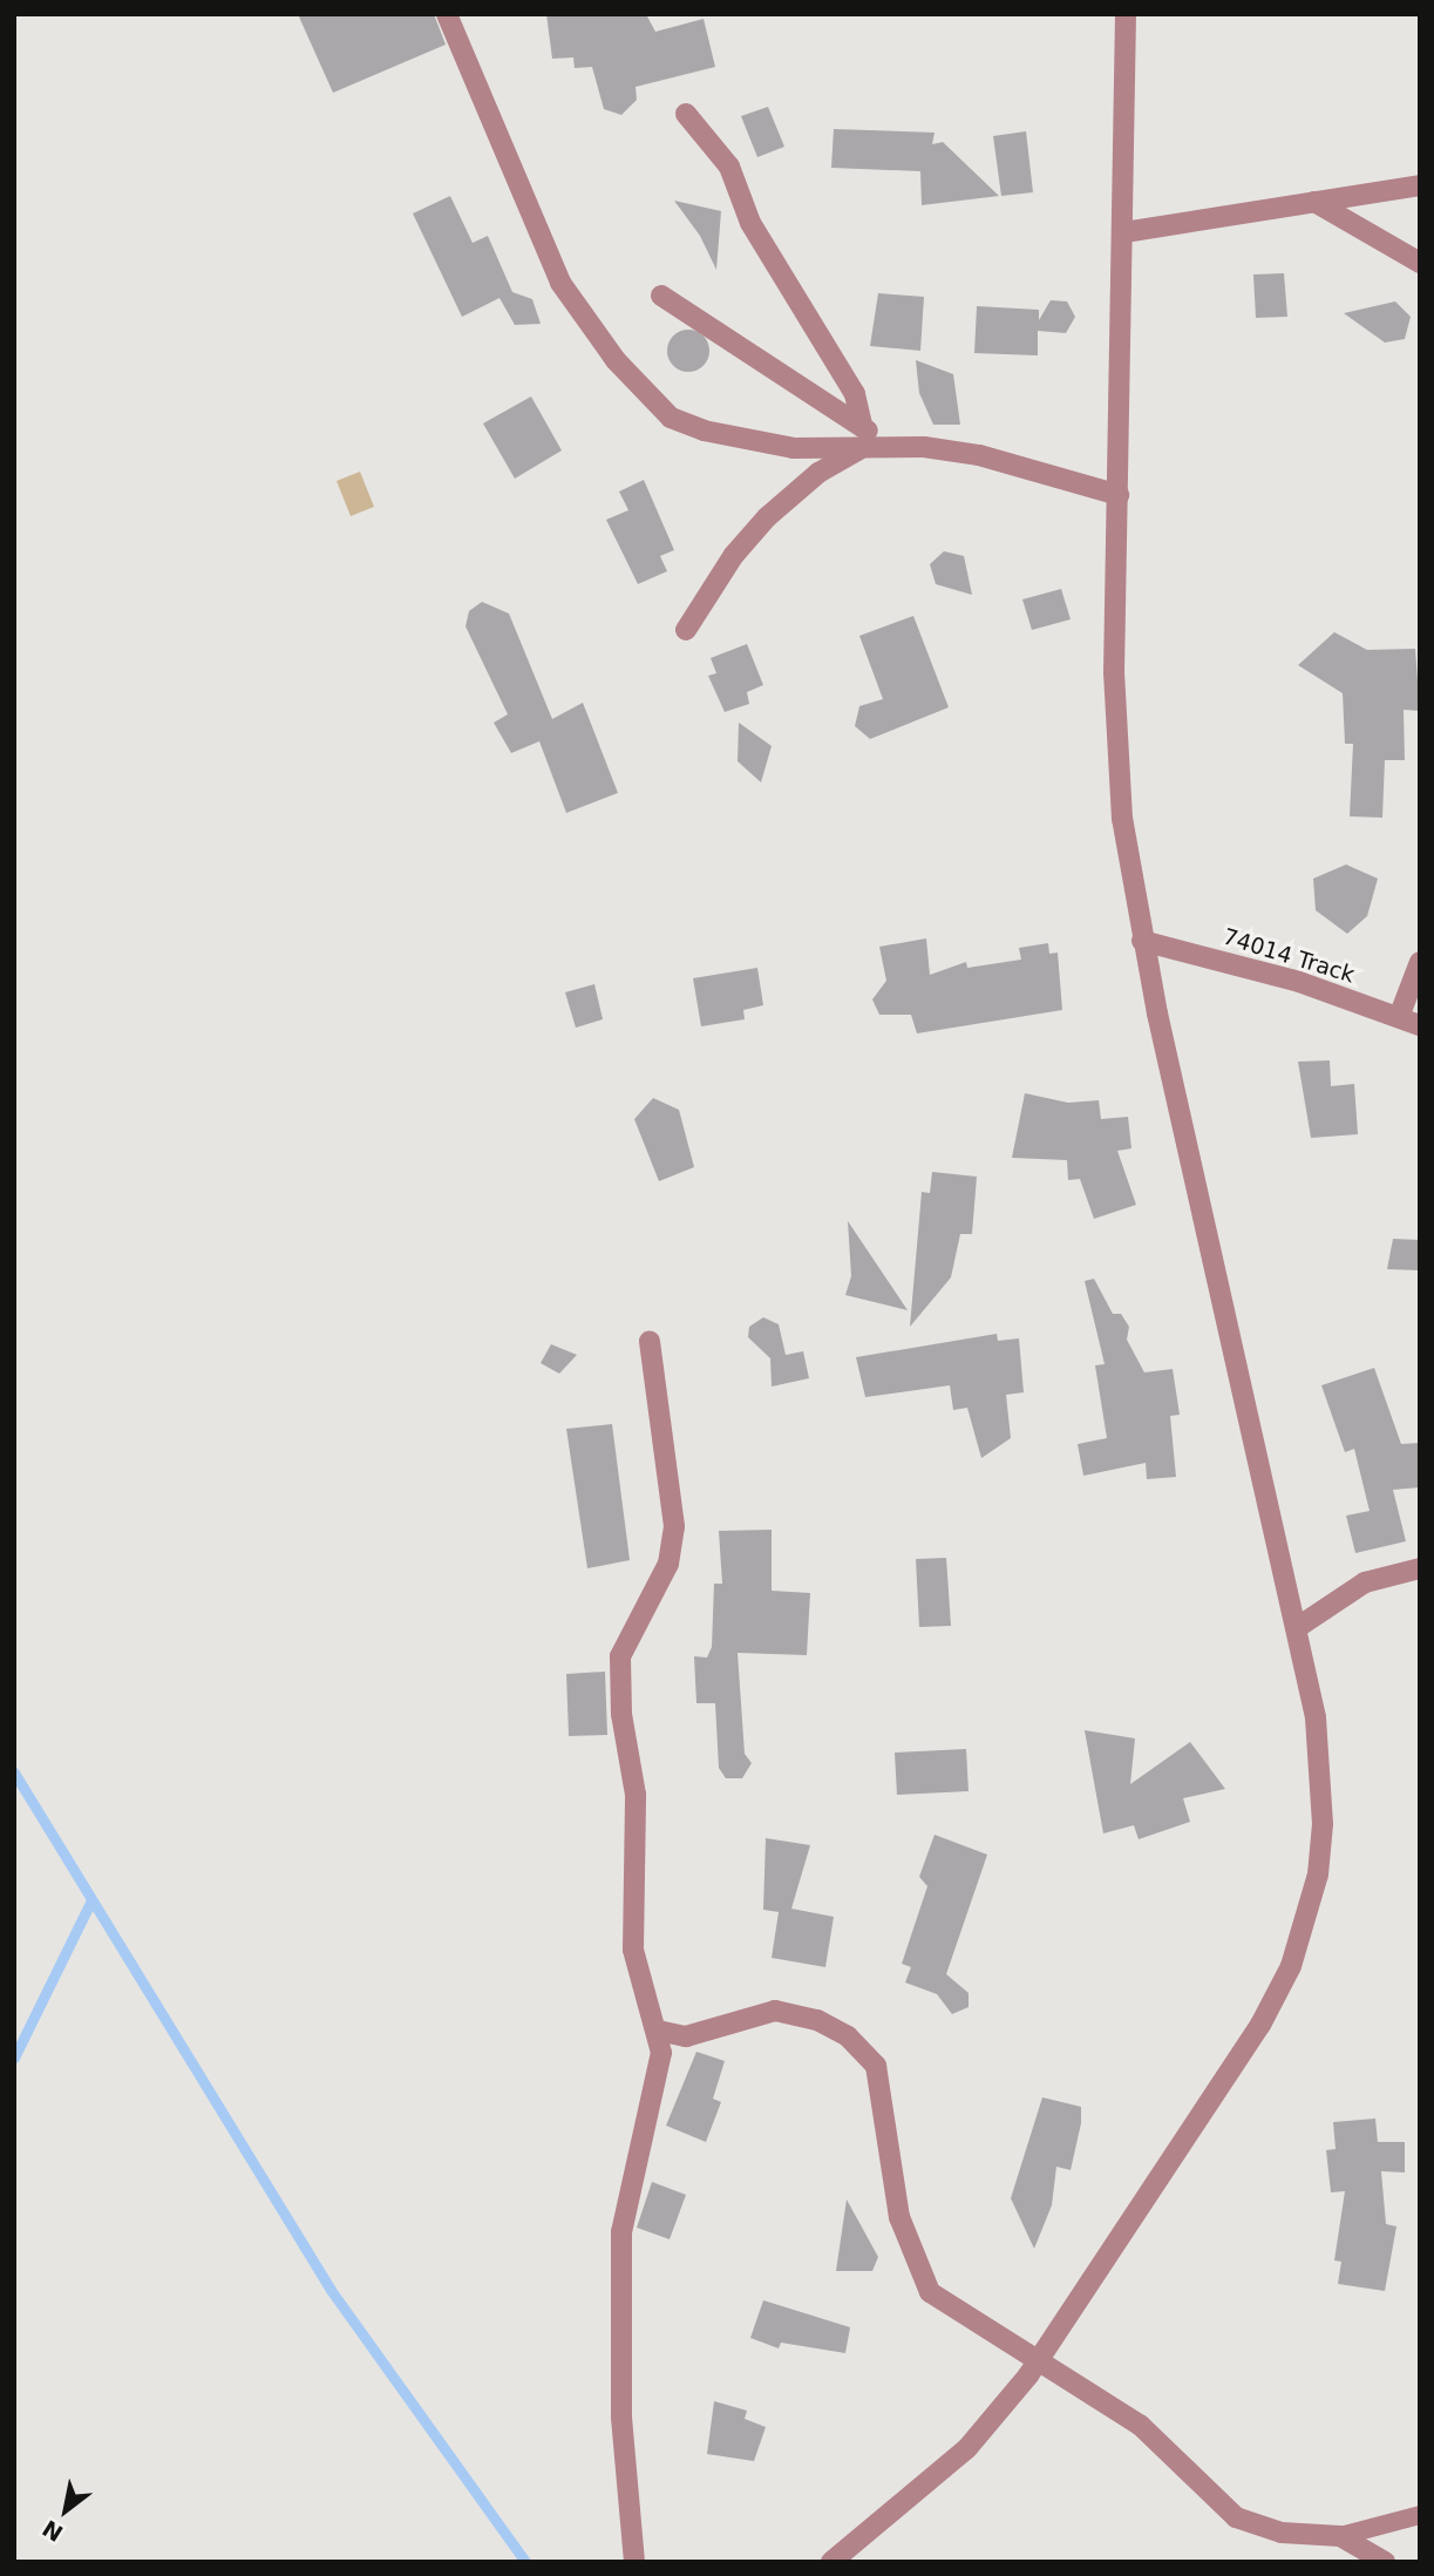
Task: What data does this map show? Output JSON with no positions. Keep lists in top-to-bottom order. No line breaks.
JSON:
{"streets":{"street":["74014 Track"]},"north":"bottom left"}
